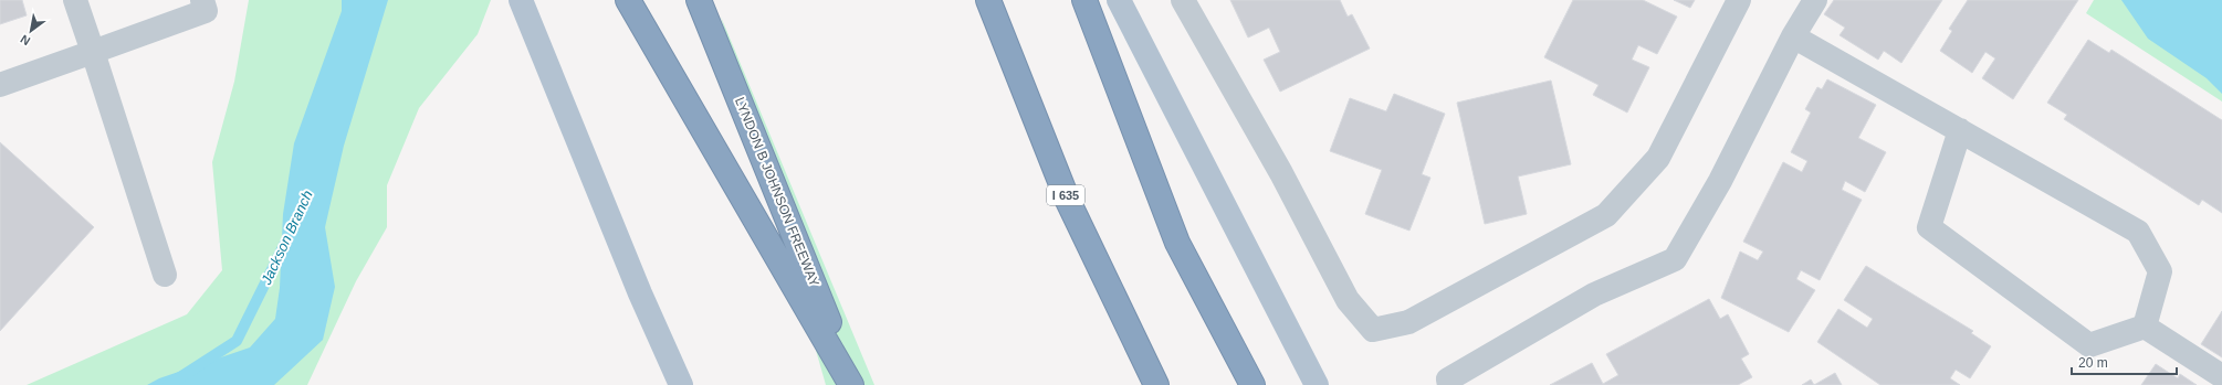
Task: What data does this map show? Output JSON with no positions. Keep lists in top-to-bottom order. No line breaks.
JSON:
{"streets":{"highway":["LYNDON B JOHNSON FREEWAY","I 635"]},"water":["Jackson Branch"],"scale_bar":"20 m","north":"bottom left"}
